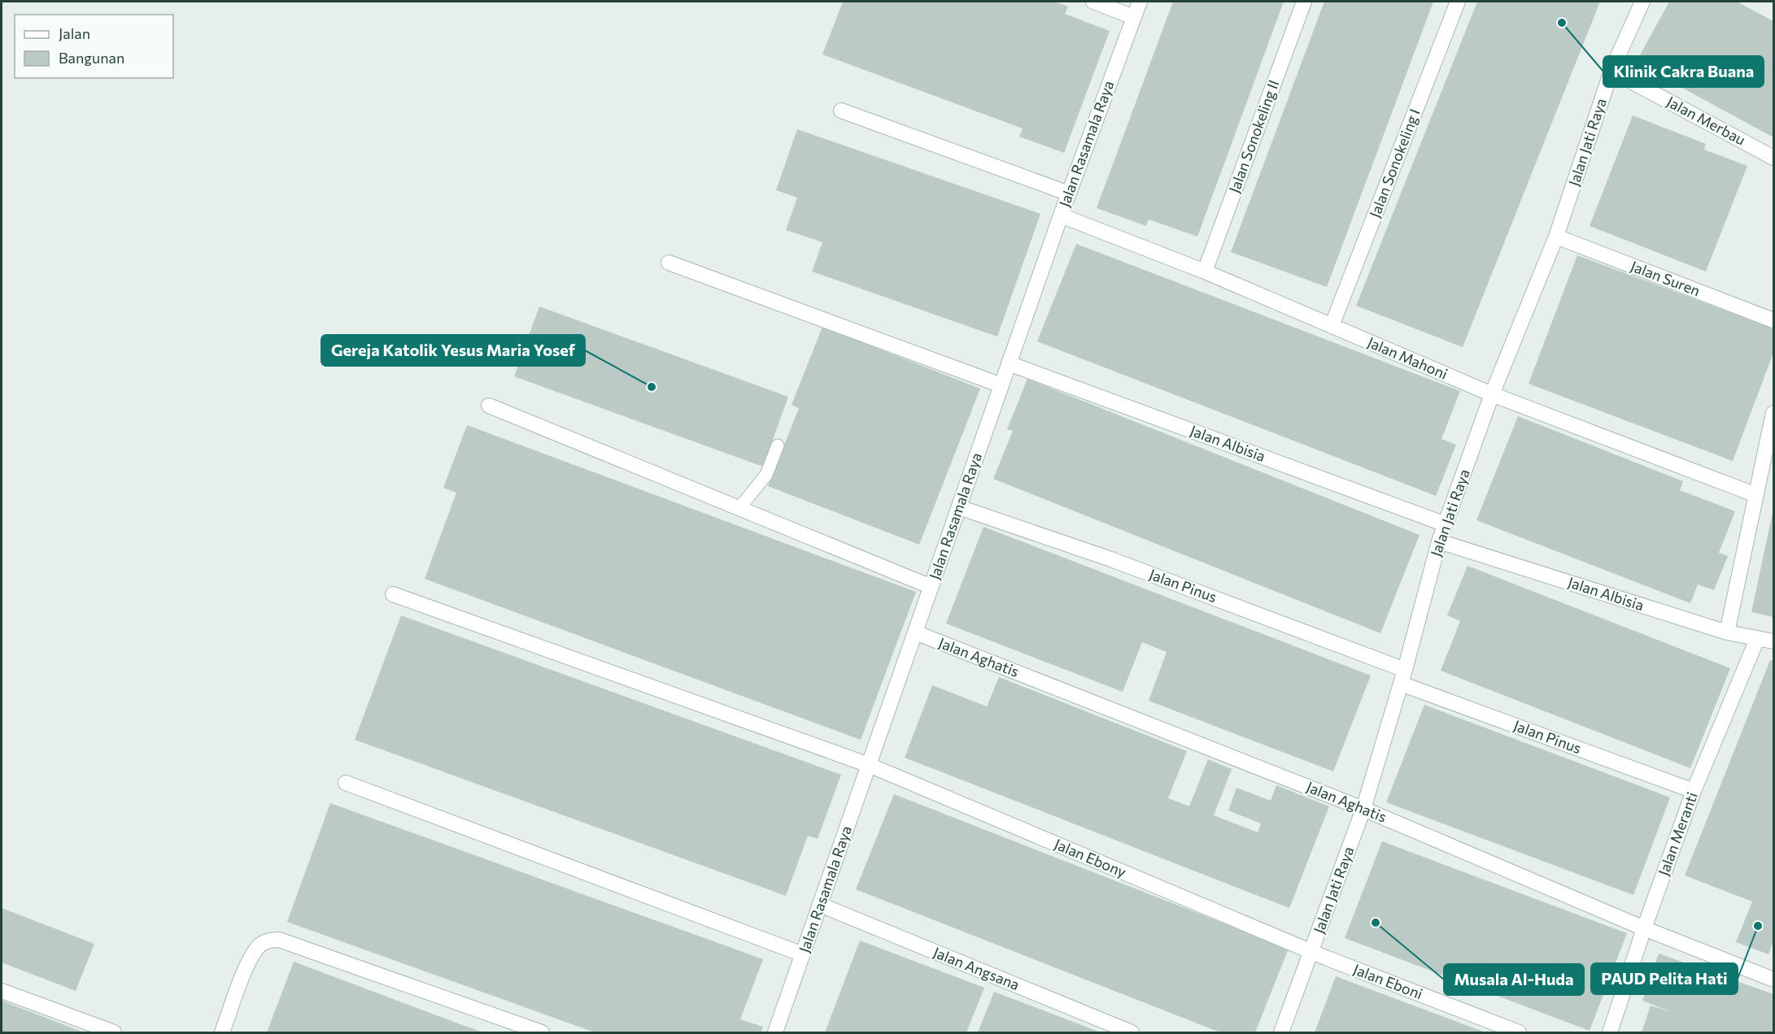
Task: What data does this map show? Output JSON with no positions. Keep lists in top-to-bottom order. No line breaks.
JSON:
{"streets":{"street":["Jalan Merbau","Jalan Sonokeling II","Jalan Jati Raya","Jalan Rasamala Raya","Jalan Sonokeling I","Jalan Suren","Jalan Mahoni","Jalan Albisia","Jalan Pinus","Jalan Aghatis","Jalan Meranti","Jalan Ebony","Jalan Angsana","Jalan Eboni"]},"crossings":[["Jalan Merbau","Jalan Jati Raya"],["Jalan Sonokeling II","Jalan Mahoni"],["Jalan Jati Raya","Jalan Suren"],["Jalan Jati Raya","Jalan Mahoni"],["Jalan Jati Raya","Jalan Albisia"],["Jalan Jati Raya","Jalan Pinus"],["Jalan Jati Raya","Jalan Aghatis"],["Jalan Jati Raya","Jalan Ebony"],["Jalan Jati Raya","Jalan Eboni"],["Jalan Rasamala Raya","Jalan Mahoni"],["Jalan Rasamala Raya","Jalan Albisia"],["Jalan Rasamala Raya","Jalan Pinus"],["Jalan Rasamala Raya","Jalan Aghatis"],["Jalan Rasamala Raya","Jalan Ebony"],["Jalan Rasamala Raya","Jalan Angsana"],["Jalan Sonokeling I","Jalan Mahoni"],["Jalan Albisia","Jalan Meranti"],["Jalan Pinus","Jalan Meranti"],["Jalan Aghatis","Jalan Meranti"],["Jalan Ebony","Jalan Eboni"]],"places":["Klinik Cakra Buana","Gereja Katolik Yesus Maria Yosef","Musala Al-Huda","PAUD Pelita Hati"],"legend":["Jalan","Bangunan"]}
